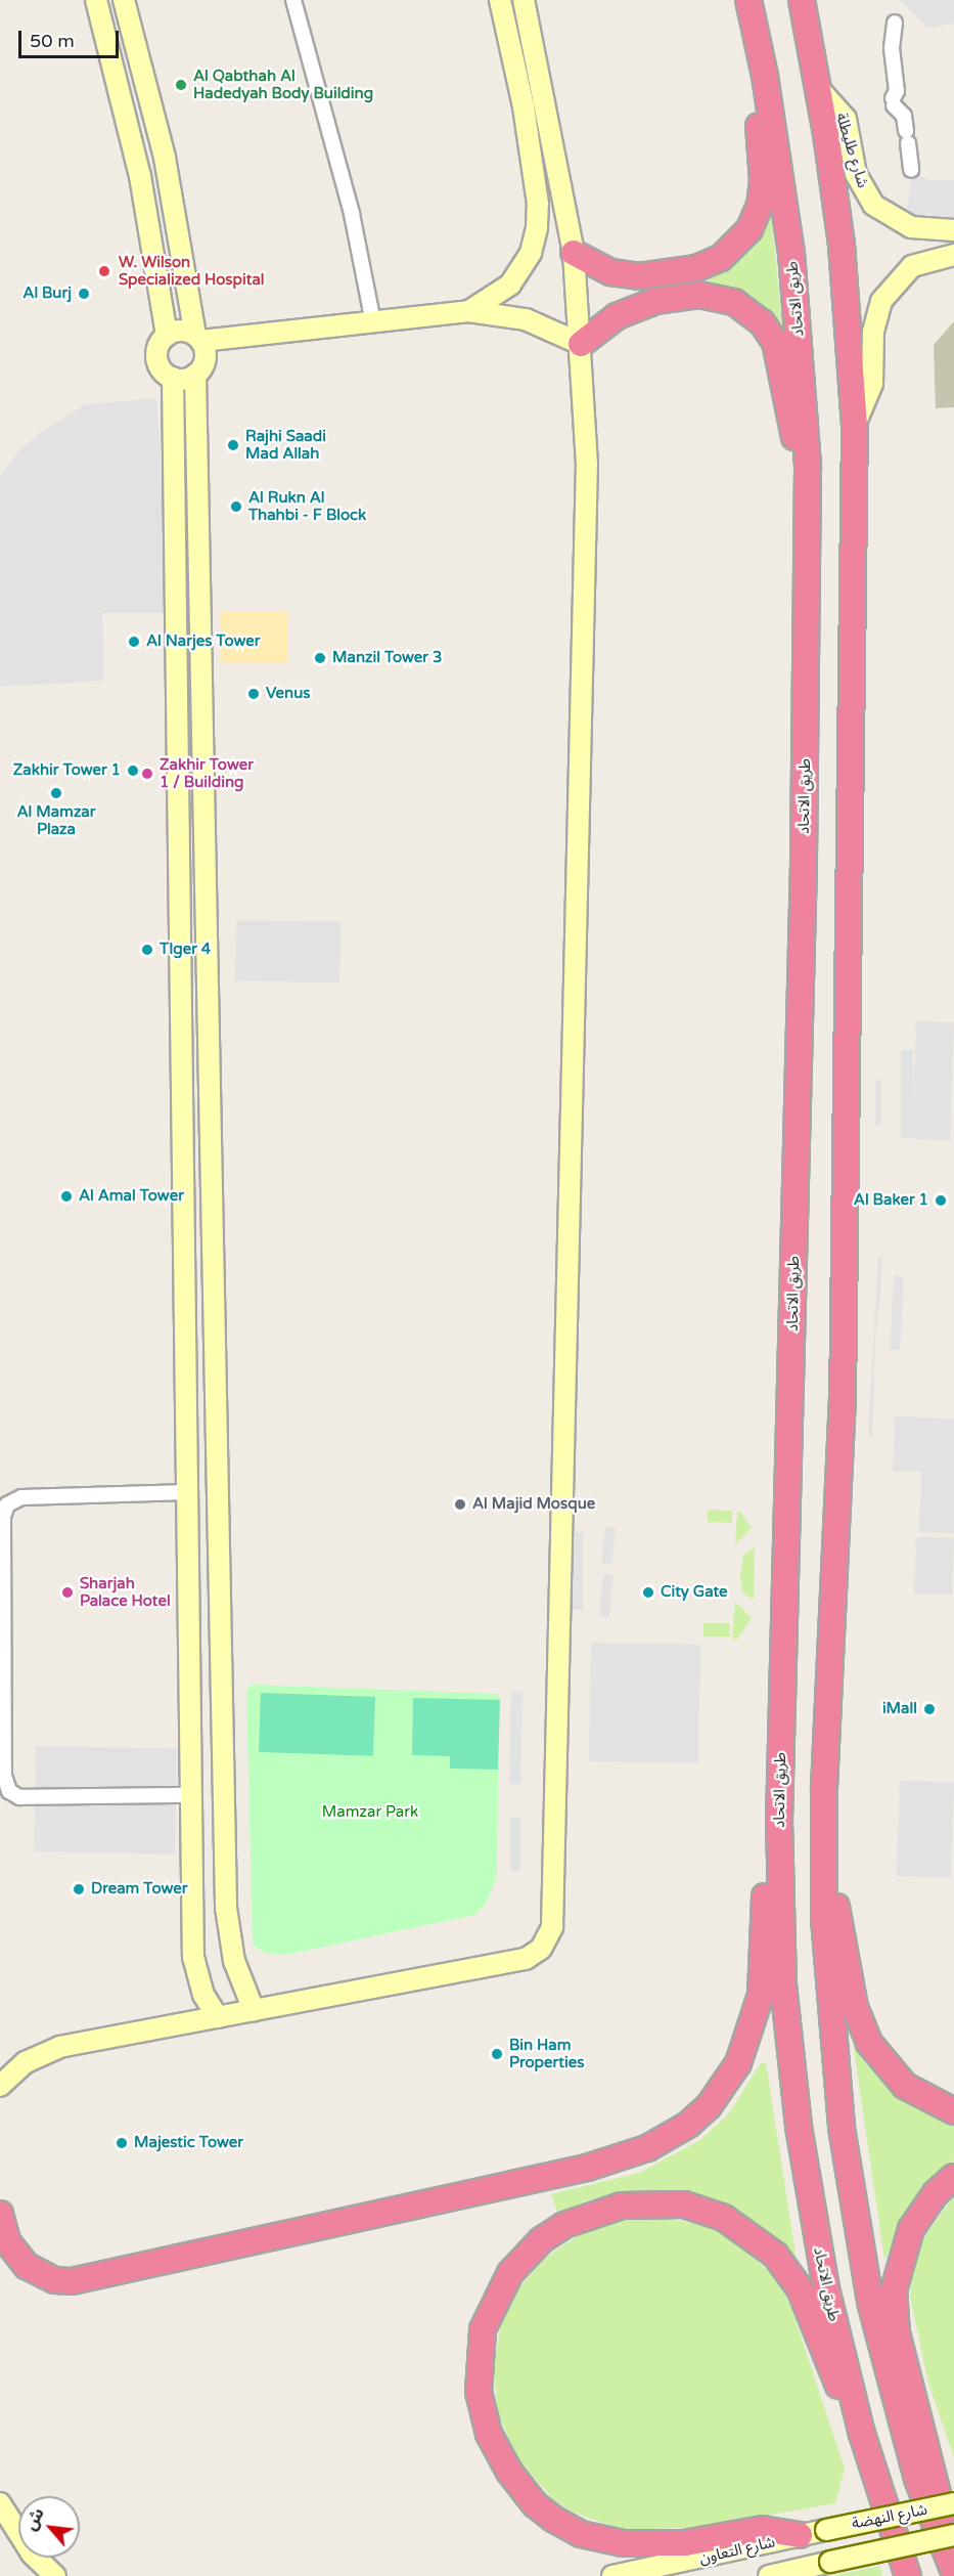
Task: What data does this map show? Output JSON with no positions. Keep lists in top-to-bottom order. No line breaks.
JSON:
{"streets":{"highway":["طريق الاتحاد"],"street":["شارع طليطلة","شارع النهضة","شارع التعاون"]},"crossings":[["شارع النهضة","شارع التعاون"]],"parks":["Mamzar Park"],"places":["Al Qabthah Al Hadedyah Body Building","W. Wilson Specialized Hospital","Al Burj","Rajhi Saadi Mad Allah","Al Rukn Al Thahbi - F Block","Al Narjes Tower","Manzil Tower 3","Venus","Zakhir Tower 1","Zakhir Tower 1 / Building","Al Mamzar Plaza","TIger 4","Al Amal Tower","Al Baker 1","Al Majid Mosque","Sharjah Palace Hotel","City Gate","iMall","Dream Tower","Bin Ham Properties","Majestic Tower"],"scale_bar":"50 m","north":"top left"}
